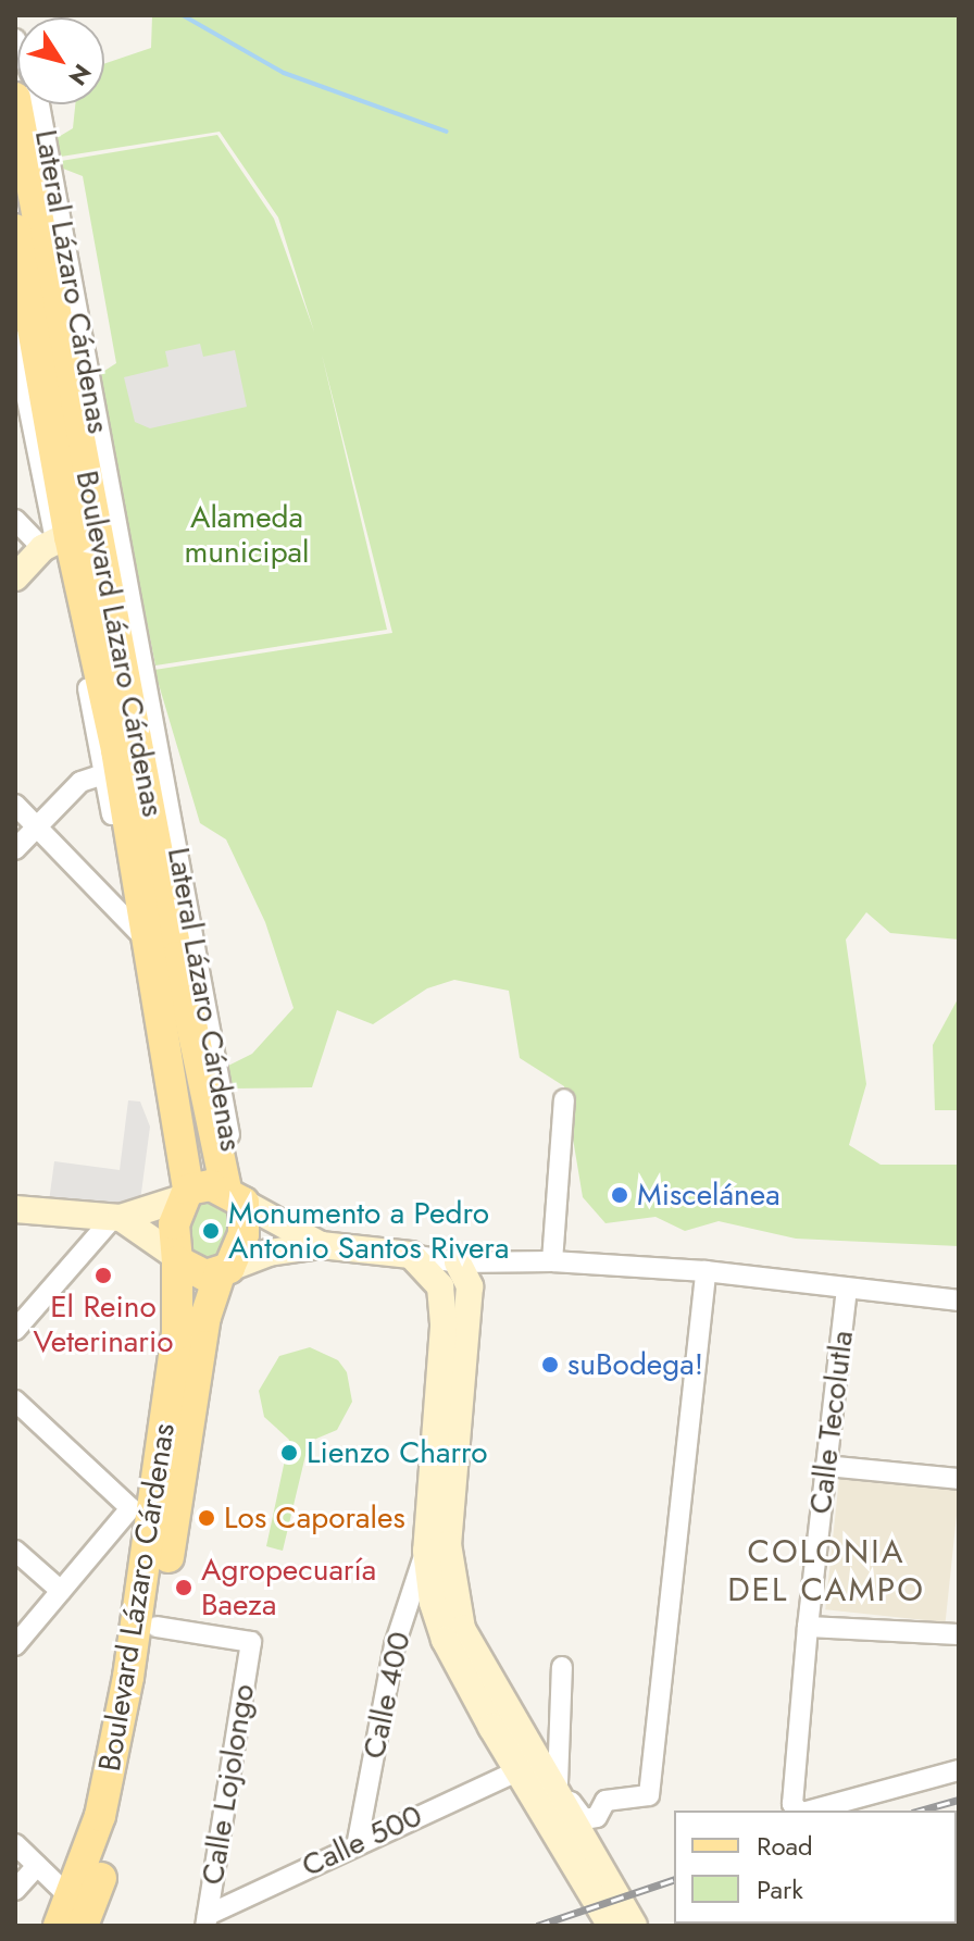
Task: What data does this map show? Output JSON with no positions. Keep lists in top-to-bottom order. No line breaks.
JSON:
{"streets":{"main road":["Boulevard Lázaro Cárdenas"],"street":["Lateral Lázaro Cárdenas","Calle Tecolutla","Calle 400","Calle Lojolongo","Calle 500"]},"crossings":[["Lateral Lázaro Cárdenas","Boulevard Lázaro Cárdenas"],["Boulevard Lázaro Cárdenas","Calle Lojolongo"],["Calle 400","Calle 500"],["Calle Lojolongo","Calle 500"]],"districts":["COLONIA DEL CAMPO"],"parks":["Alameda municipal"],"places":["Miscelánea","Monumento a Pedro Antonio Santos Rivera","El Reino Veterinario","suBodega!","Lienzo Charro","Los Caporales","Agropecuaría Baeza"],"legend":["Road","Park"],"north":"bottom right"}
